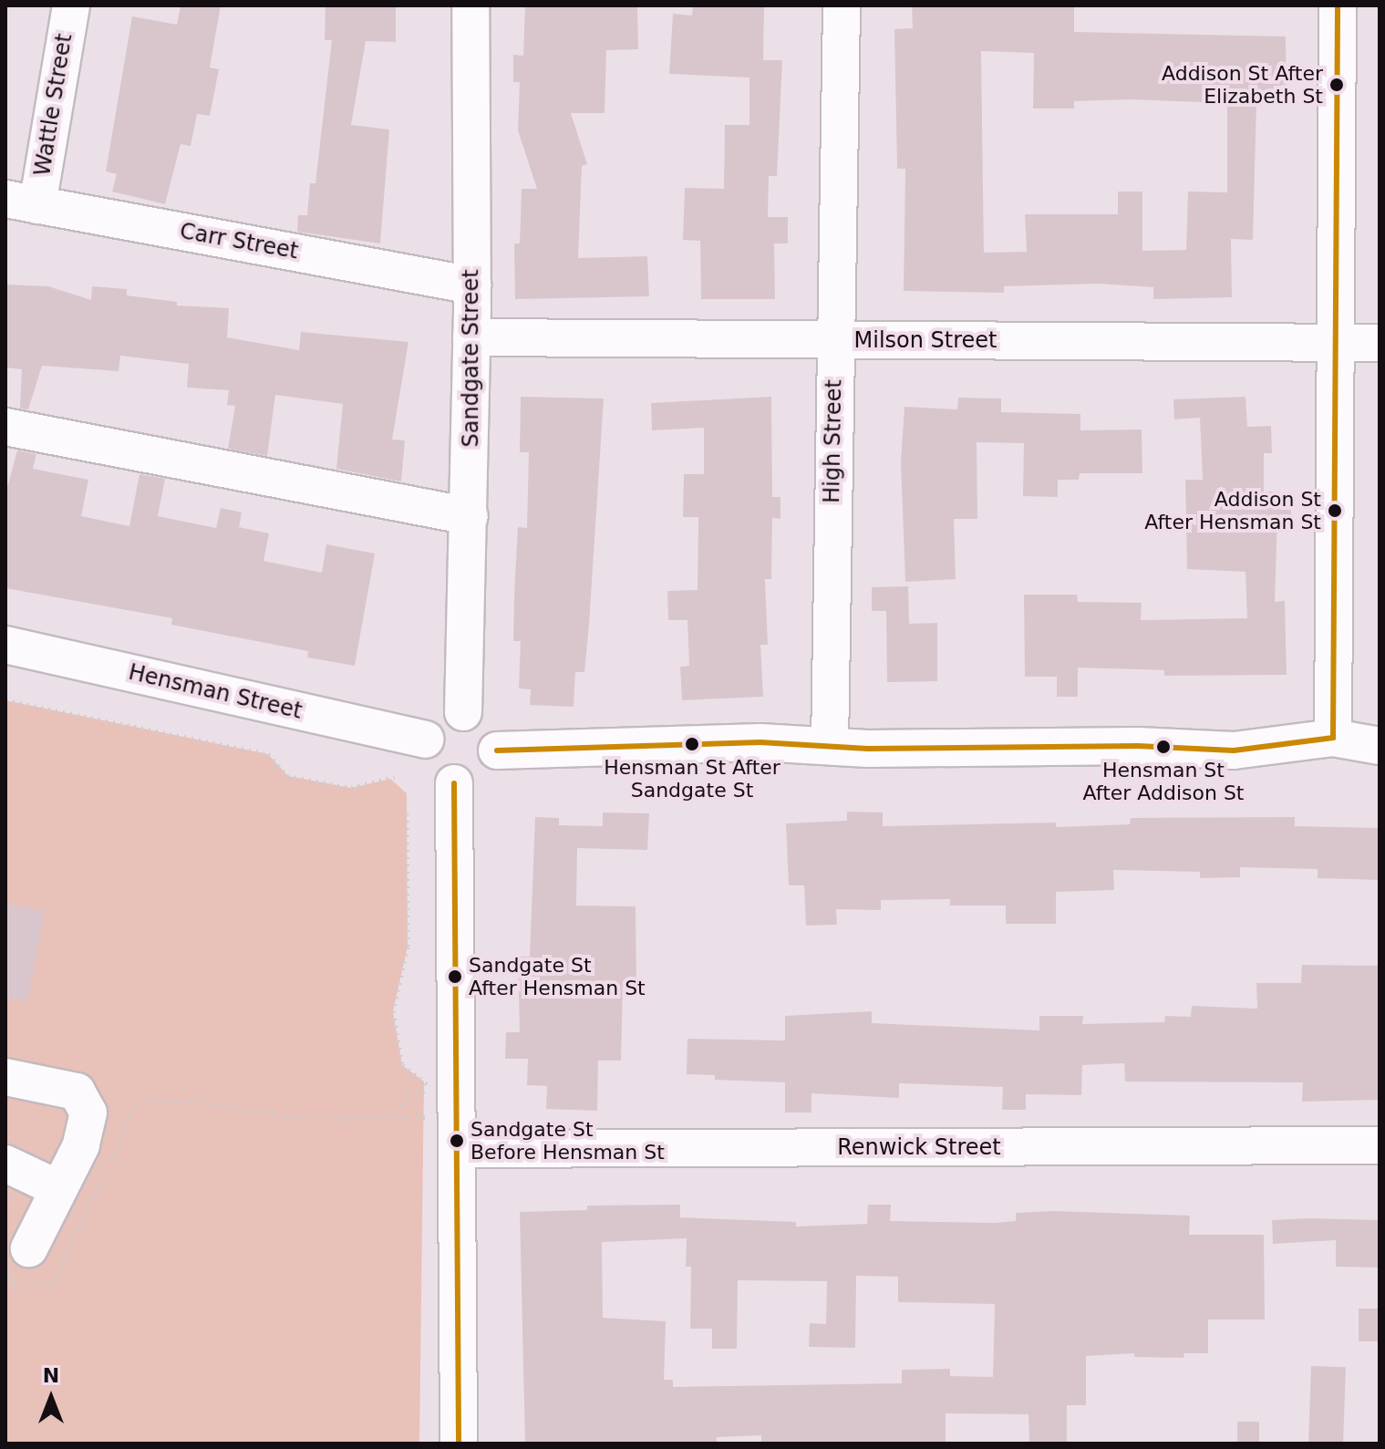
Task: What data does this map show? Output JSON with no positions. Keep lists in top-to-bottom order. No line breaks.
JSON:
{"streets":{"street":["Wattle Street","Carr Street","Milson Street","Sandgate Street","High Street","Hensman Street","Renwick Street"]},"crossings":[["Wattle Street","Carr Street"],["Carr Street","Sandgate Street"],["Milson Street","Sandgate Street"],["Milson Street","High Street"],["Sandgate Street","Hensman Street"]],"places":["Addison St After Elizabeth St","Addison St After Hensman St","Hensman St After Sandgate St","Hensman St After Addison St","Sandgate St After Hensman St","Sandgate St Before Hensman St"],"north":"top"}
